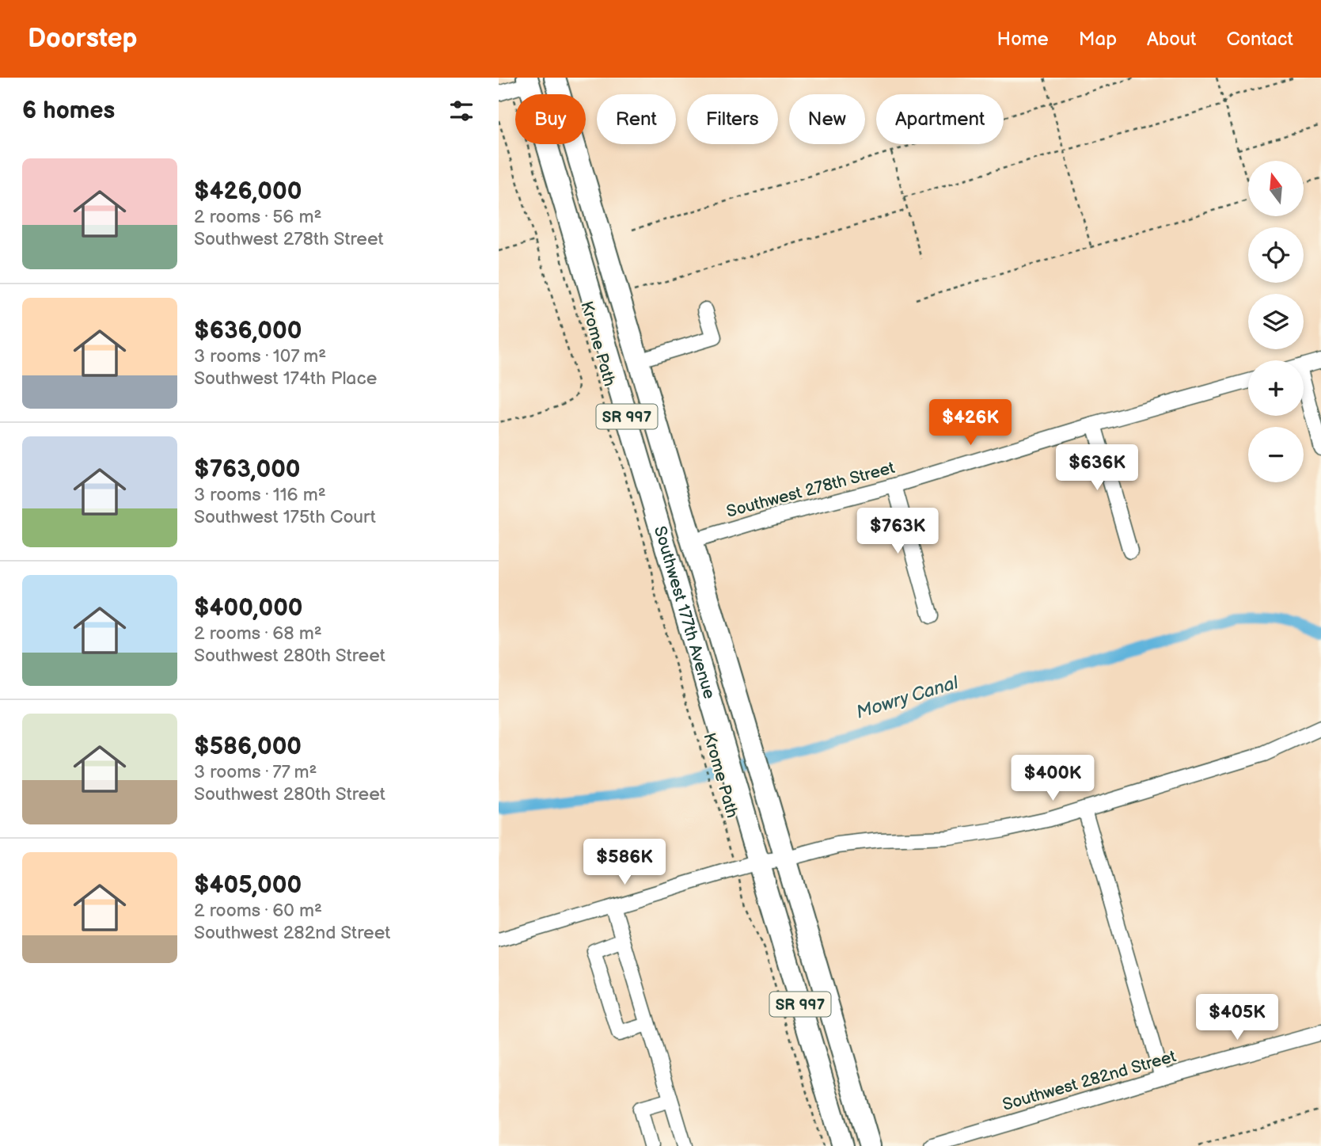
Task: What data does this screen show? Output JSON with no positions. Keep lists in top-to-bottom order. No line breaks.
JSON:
{"streets":{"highway":["SR 997","Southwest 177th Avenue"],"street":["Southwest 278th Street","Southwest 282nd Street"],"path":["Krome Path"]},"crossings":[["Krome Path","Southwest 177th Avenue"],["Southwest 278th Street","Southwest 177th Avenue"]],"water":["Mowry Canal"],"north":"top","page":{"header":"Doorstep","nav":["Home","Map","About","Contact"],"heading":"6 homes","chip":["Buy","Rent","Filters","New","Apartment"],"list":[{"name":"$426,000","note":"2 rooms · 56 m² · Southwest 278th Street"},{"name":"$636,000","note":"3 rooms · 107 m² · Southwest 174th Place"},{"name":"$763,000","note":"3 rooms · 116 m² · Southwest 175th Court"},{"name":"$400,000","note":"2 rooms · 68 m² · Southwest 280th Street"},{"name":"$586,000","note":"3 rooms · 77 m² · Southwest 280th Street"},{"name":"$405,000","note":"2 rooms · 60 m² · Southwest 282nd Street"}],"map_buttons":["+","−"],"price":["$426K","$636K","$763K","$400K","$586K","$405K"]}}
